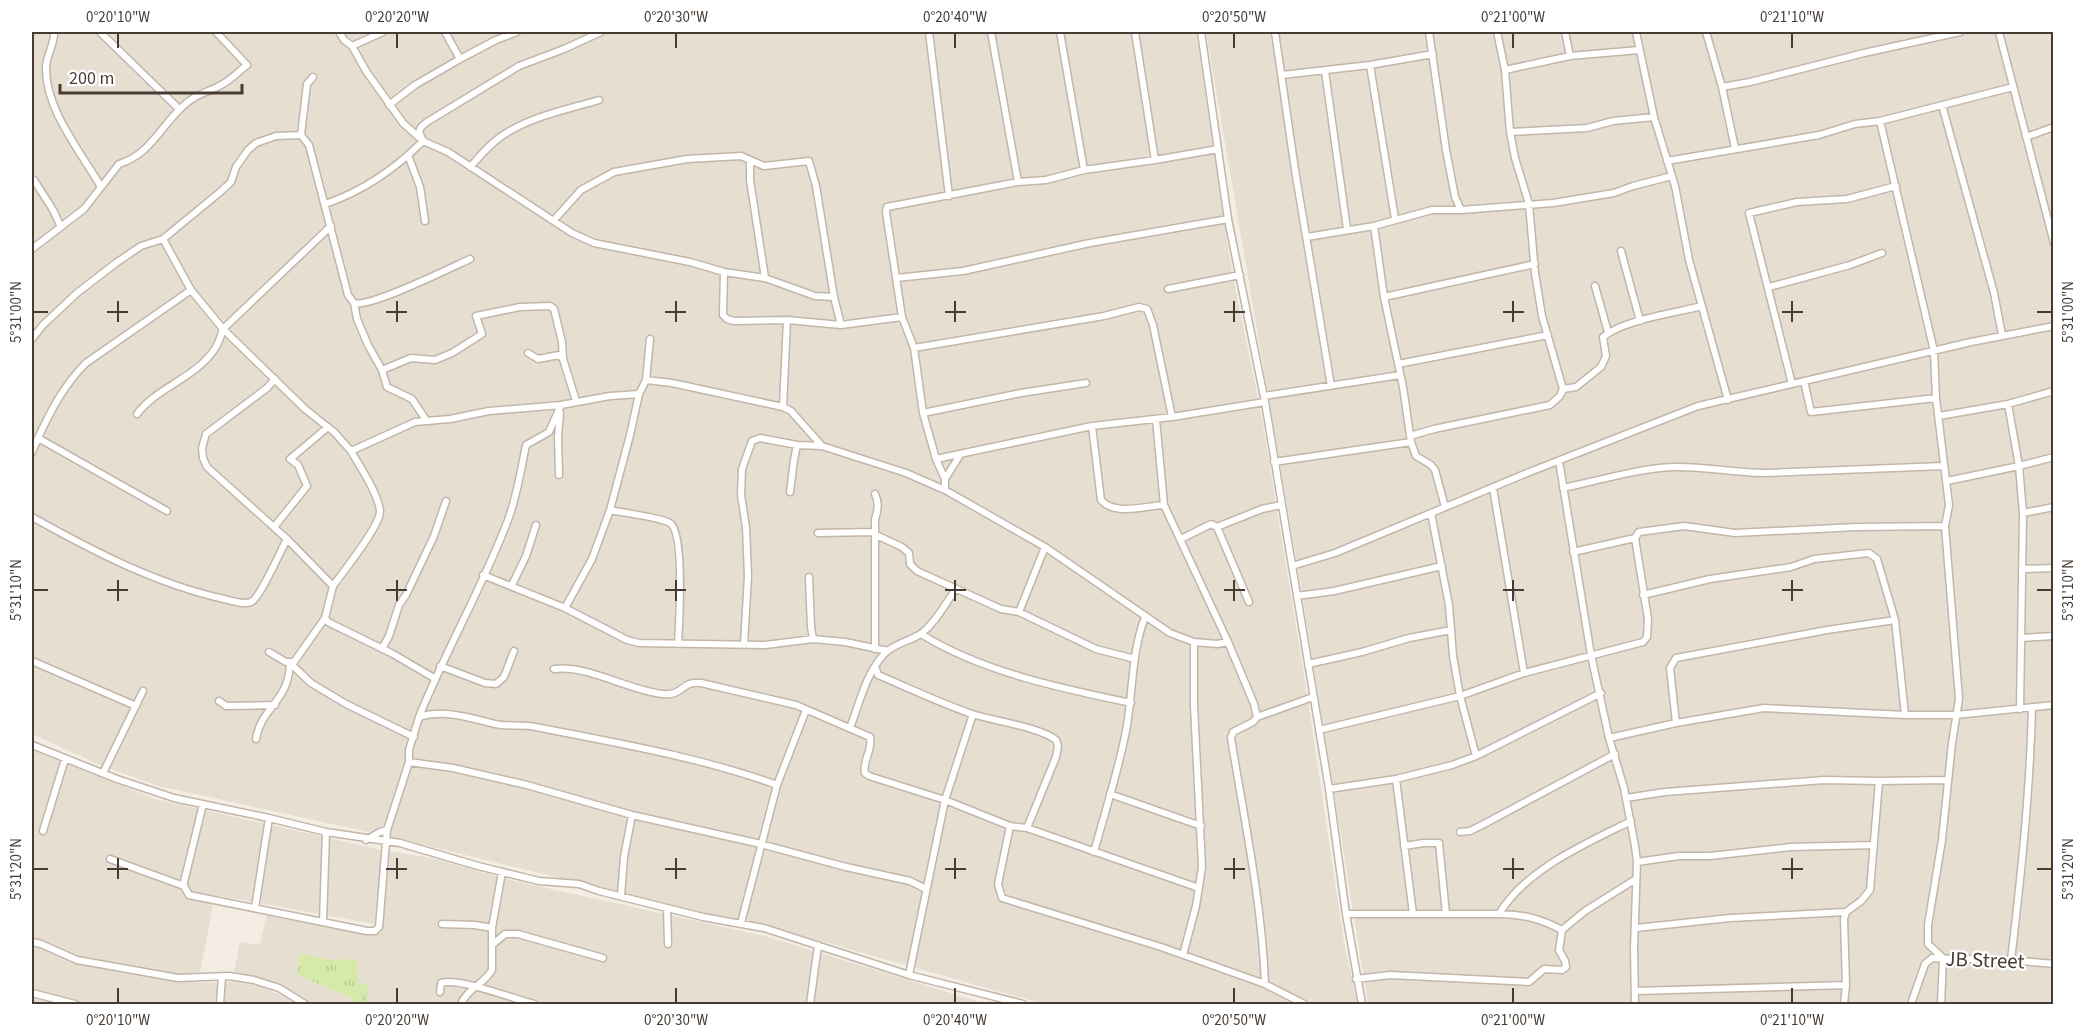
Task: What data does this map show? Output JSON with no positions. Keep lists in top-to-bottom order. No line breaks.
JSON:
{"streets":{"street":["JB Street"]},"scale_bar":"200 m","coordinates":["0°20'10\"W","0°20'20\"W","0°20'30\"W","0°20'40\"W","0°20'50\"W","0°21'00\"W","0°21'10\"W","5°31'00\"N","5°31'10\"N","5°31'20\"N"]}
